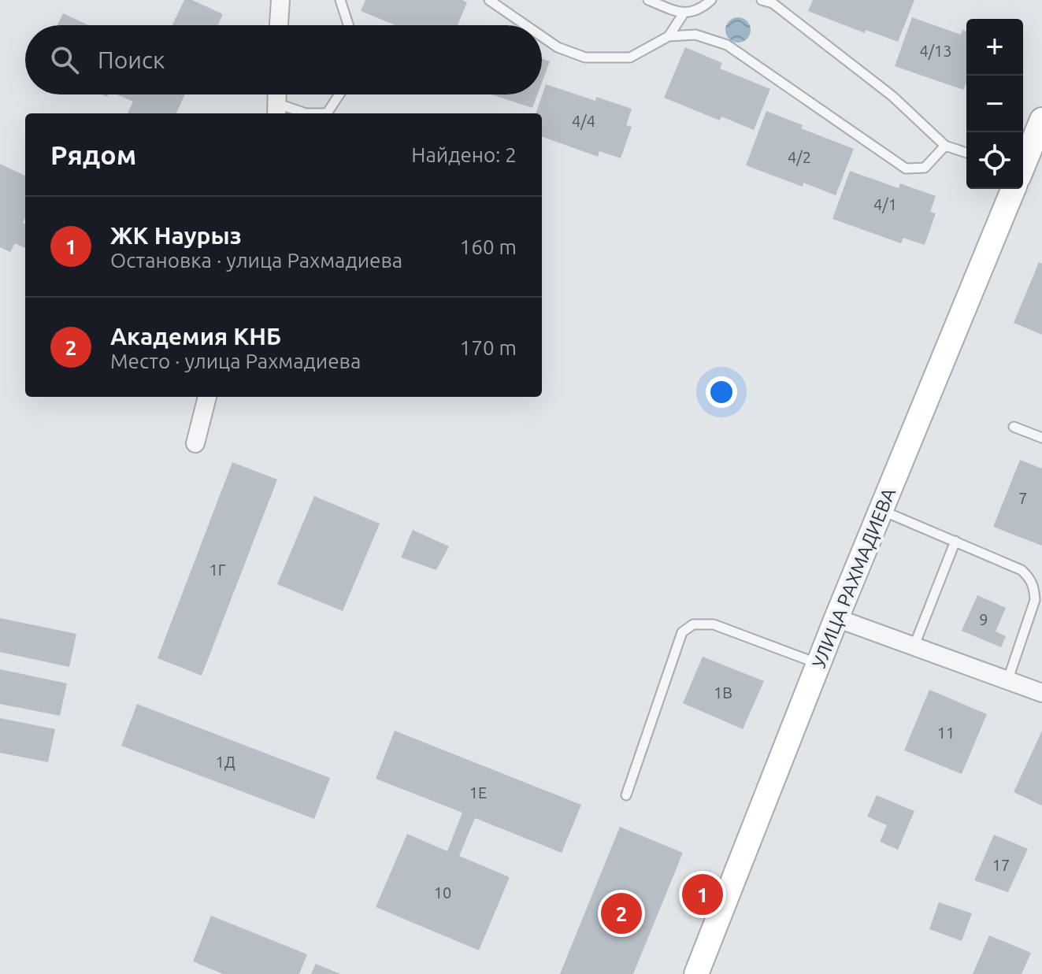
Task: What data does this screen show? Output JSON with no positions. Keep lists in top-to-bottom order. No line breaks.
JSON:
{"streets":{"street":["УЛИЦА РАХМАДИЕВА"]},"house_numbers":["4/13","4/4","4/2","4/1","7","1Г","9","1В","11","1Д","1Е","17","10"],"page":{"map_buttons":["+","−"],"search":"Поиск","heading":["Рядом","Найдено: 2"],"list":[{"mark":"1","name":"ЖК Наурыз","note":"Остановка · улица Рахмадиева","value":"160 m"},{"mark":"2","name":"Академия КНБ","note":"Место · улица Рахмадиева","value":"170 m"}],"pins":["1","2"]}}
